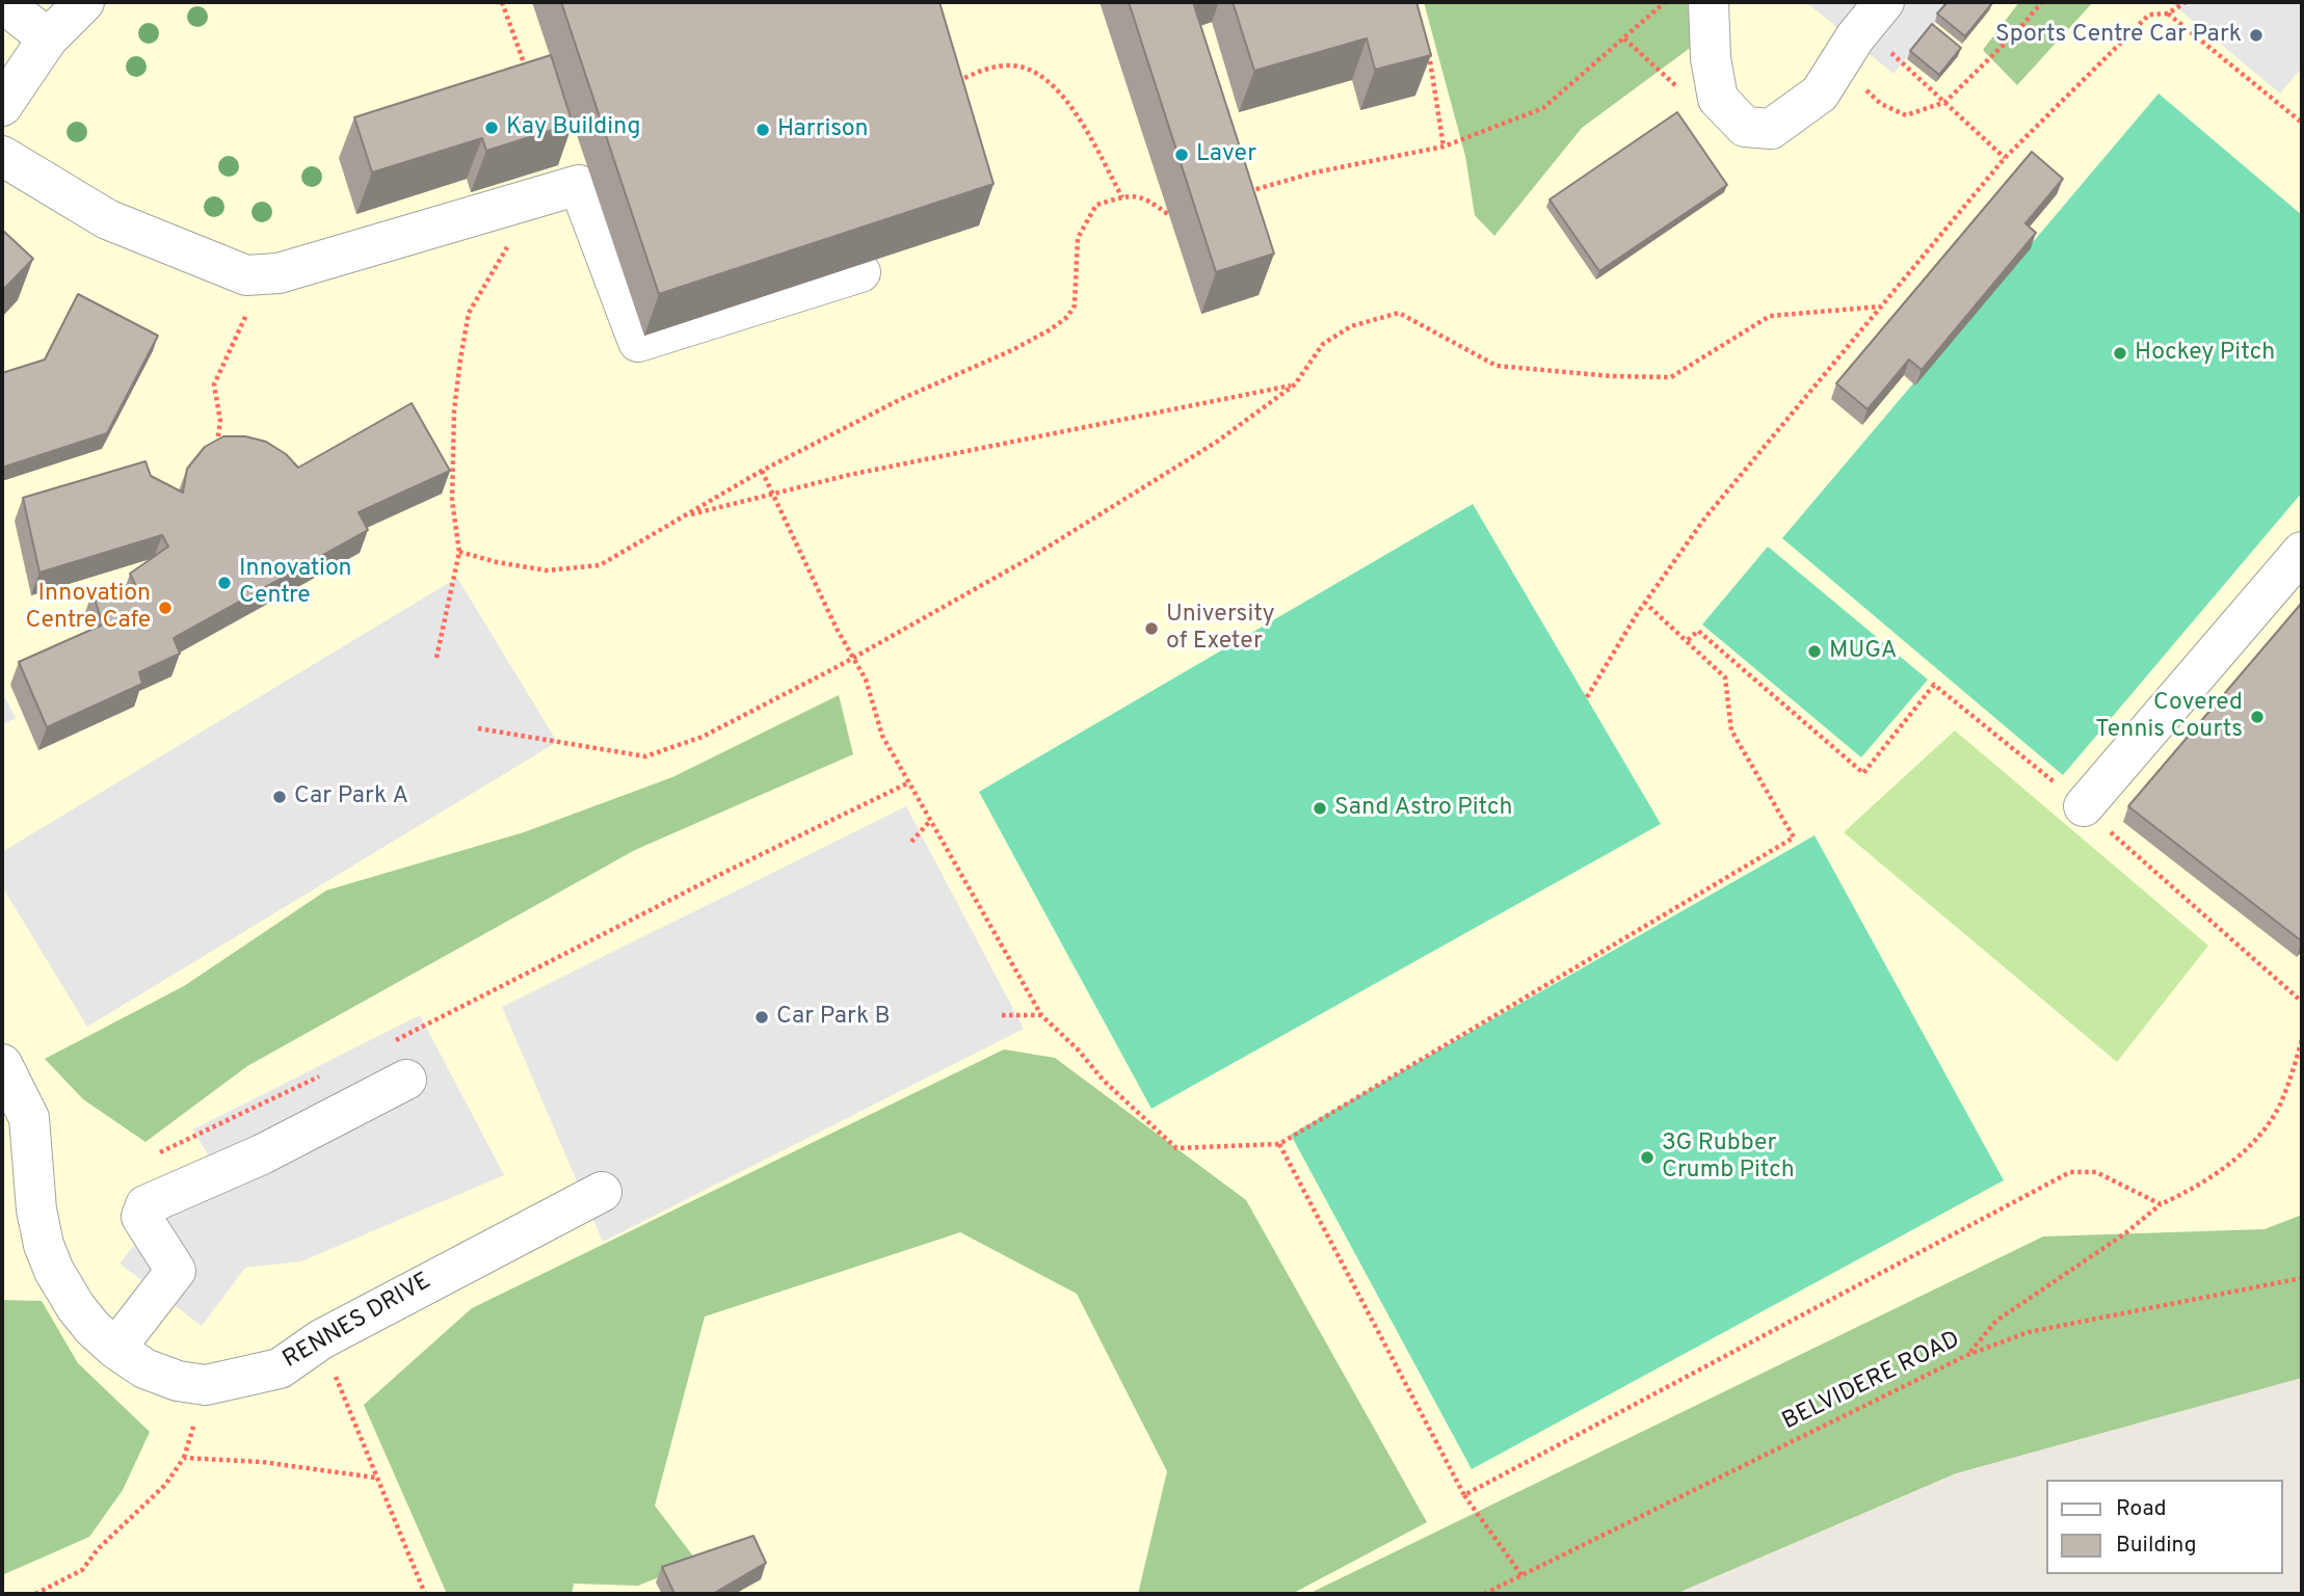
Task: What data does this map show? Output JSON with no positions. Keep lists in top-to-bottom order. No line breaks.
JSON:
{"streets":{"street":["RENNES DRIVE"],"path":["BELVIDERE ROAD"]},"places":["Sports Centre Car Park","Kay Building","Harrison","Laver","Hockey Pitch","Innovation Centre","Innovation Centre Cafe","University of Exeter","MUGA","Covered Tennis Courts","Car Park A","Sand Astro Pitch","Car Park B","3G Rubber Crumb Pitch"],"legend":["Road","Building"]}
